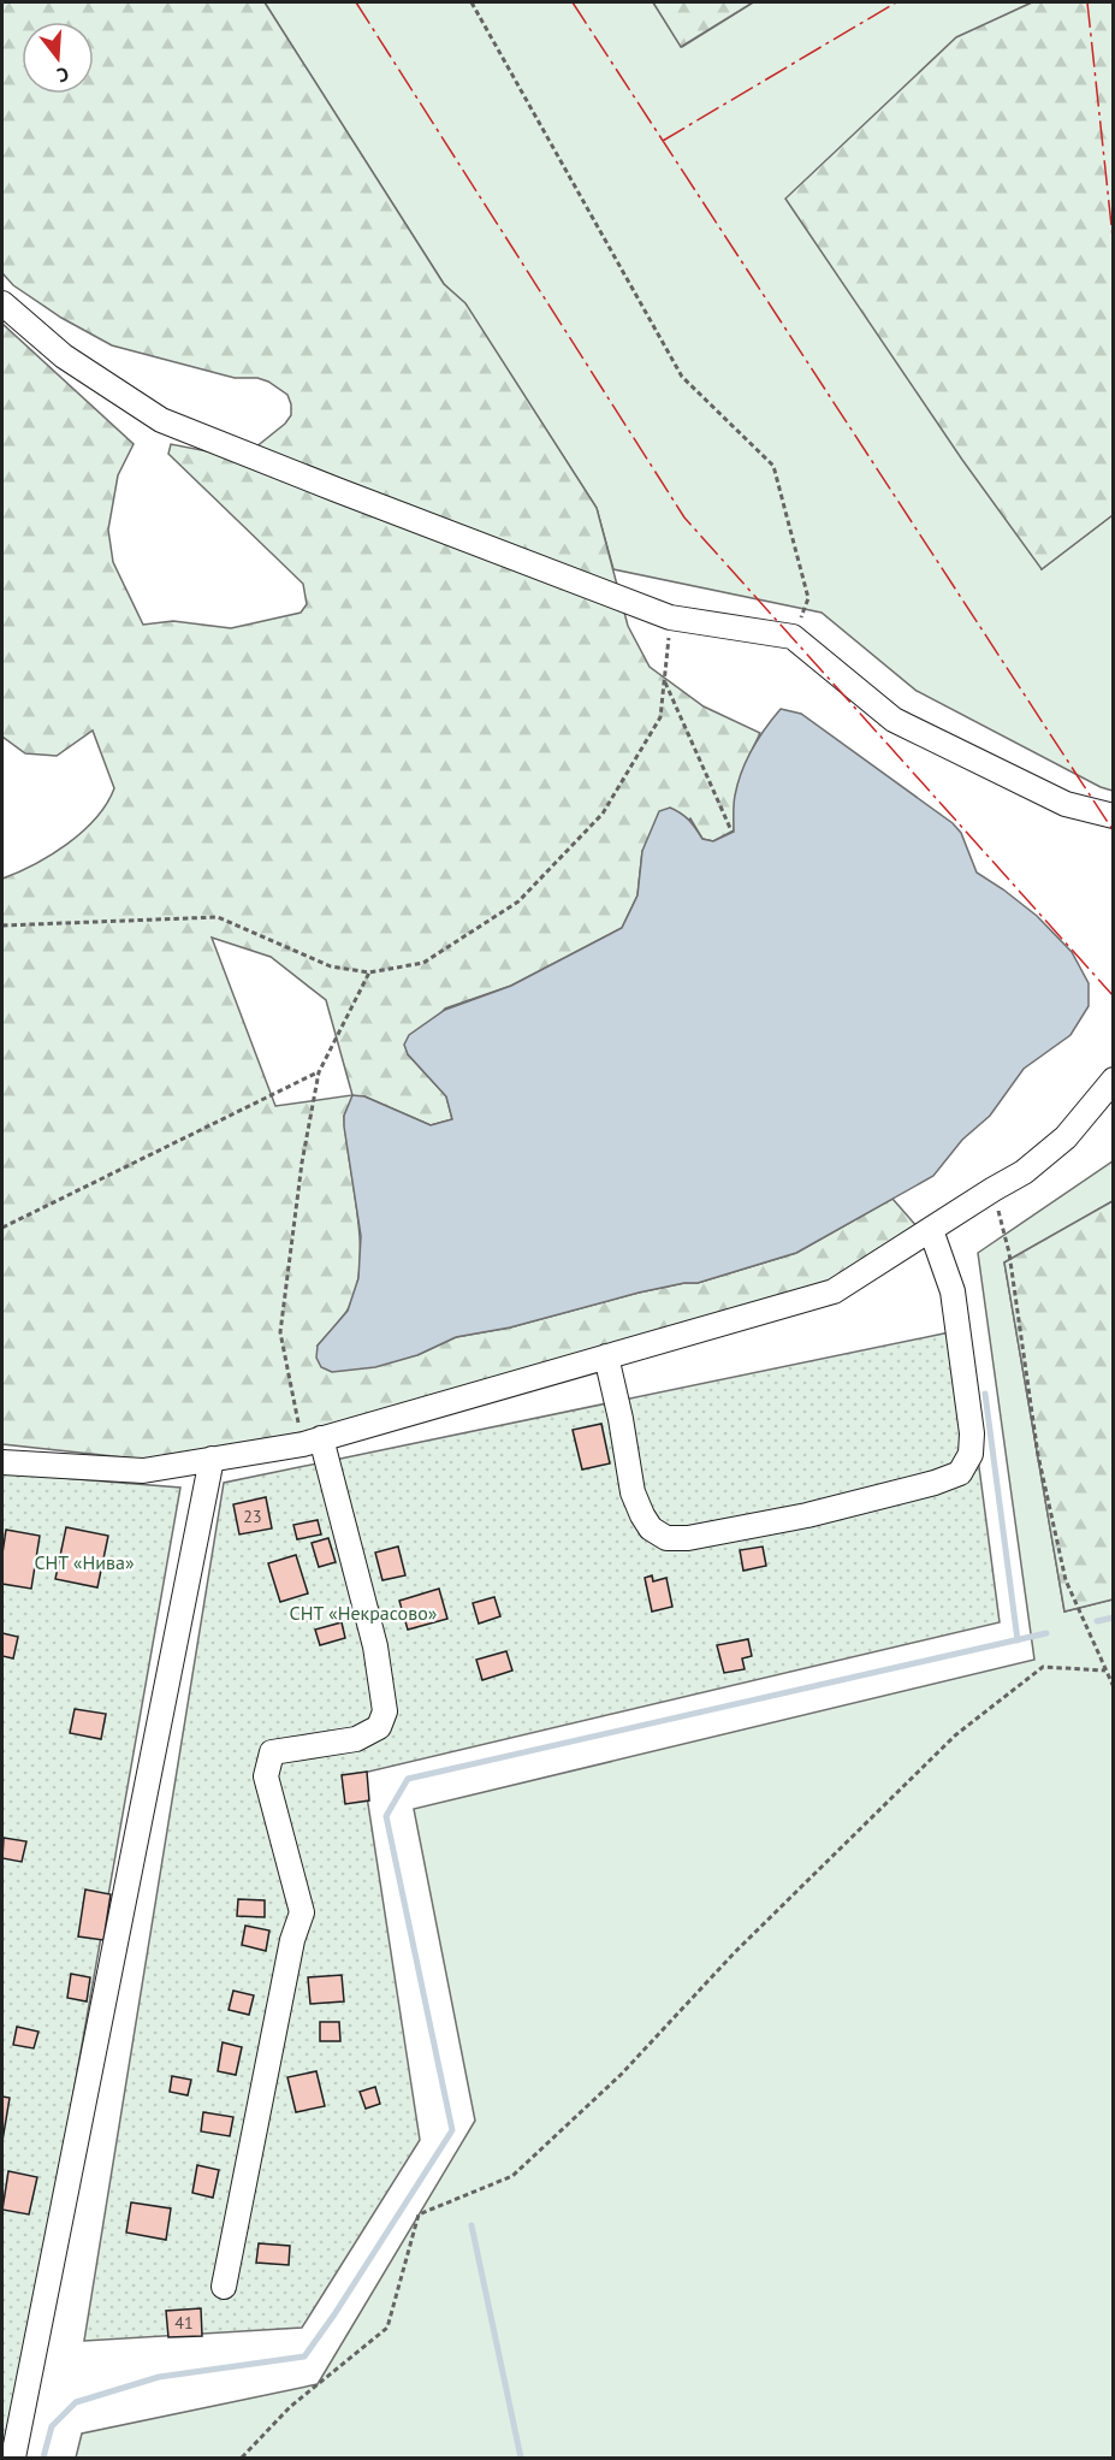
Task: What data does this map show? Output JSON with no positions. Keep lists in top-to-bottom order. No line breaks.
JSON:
{"parks":["СНТ «Нива»","СНТ «Некрасово»"],"house_numbers":["23","41"],"north":"bottom"}
